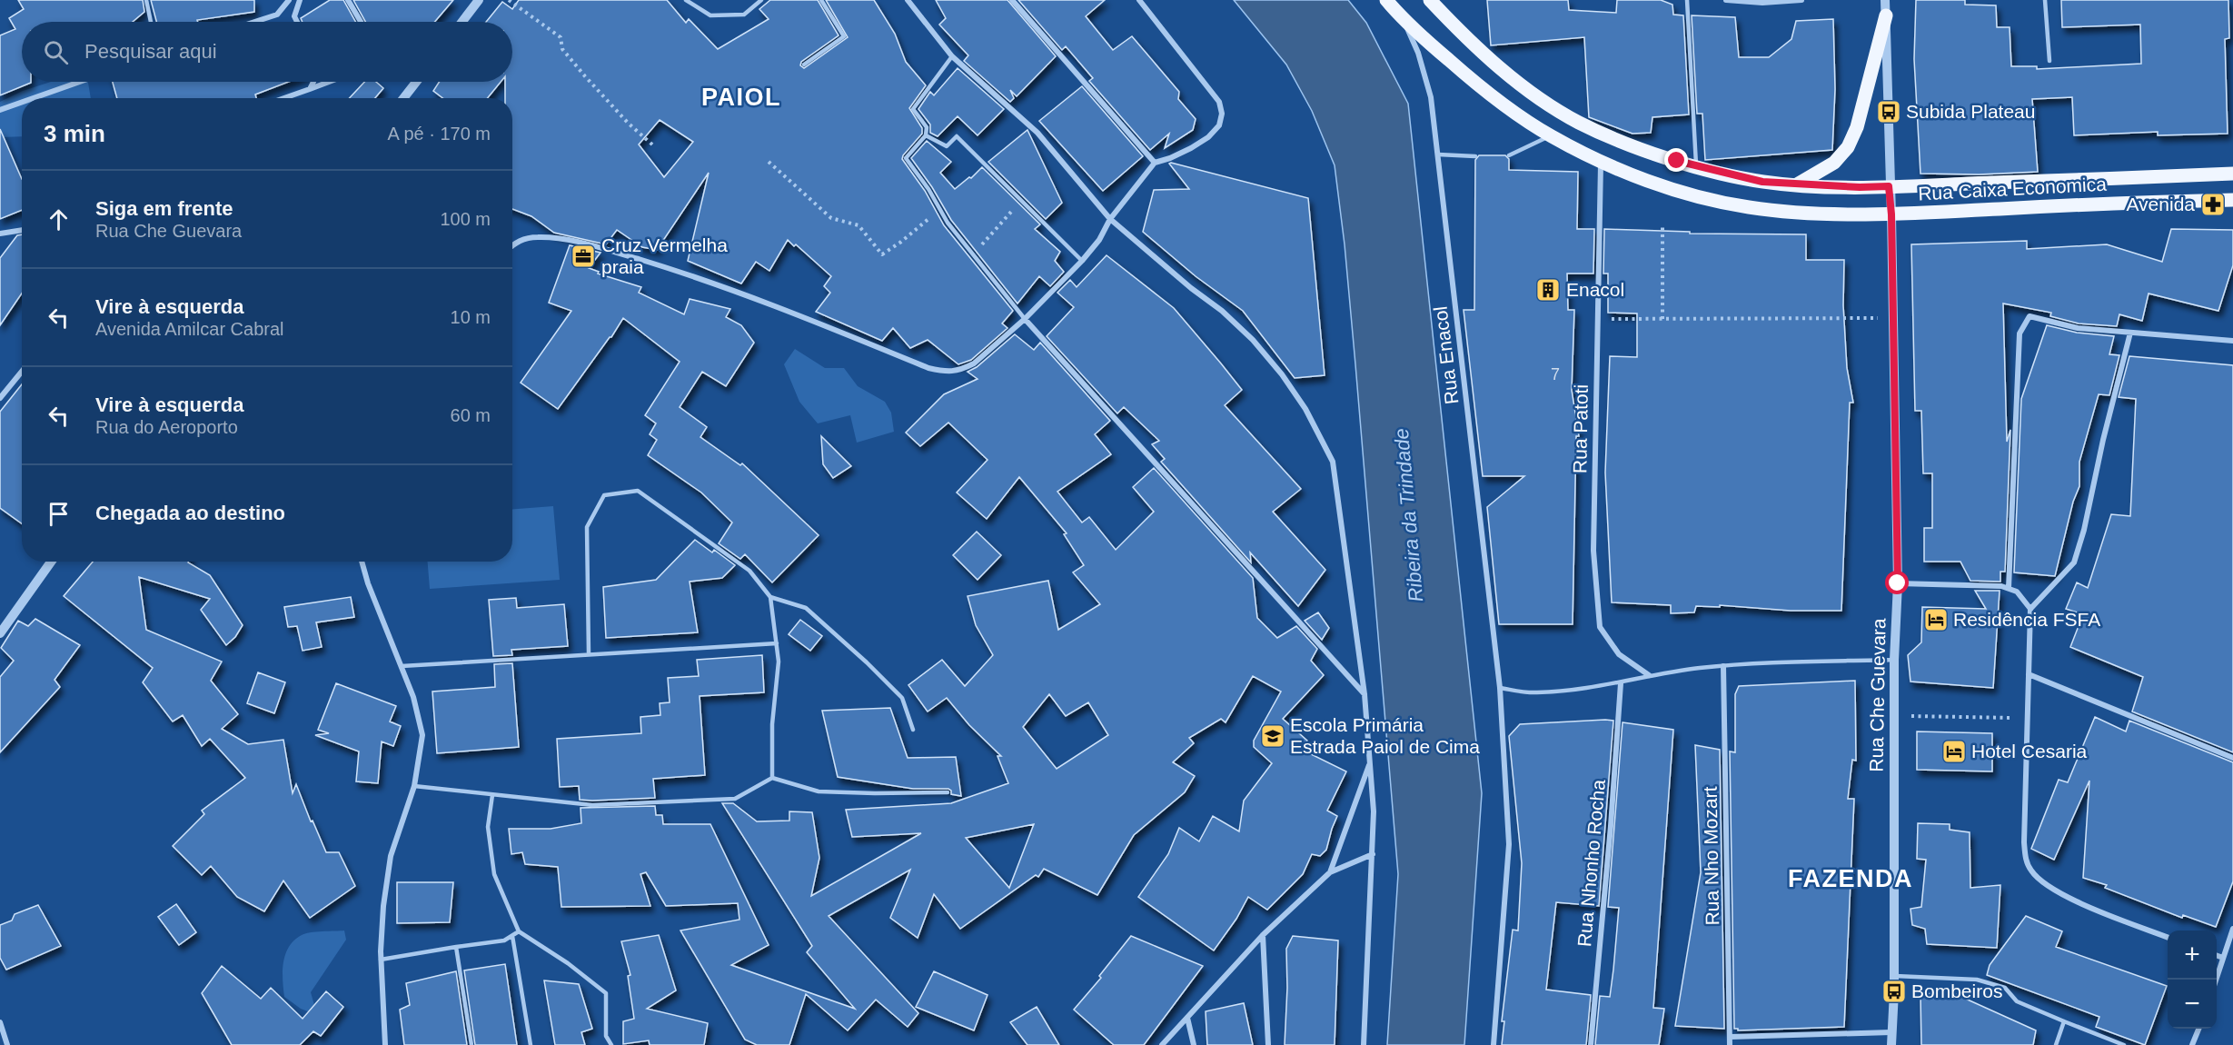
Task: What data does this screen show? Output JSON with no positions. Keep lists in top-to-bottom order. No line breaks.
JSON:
{"streets":{"main road":["Rua Caixa Economica"],"street":["Rua Enacol","Rua Patoti","Rua Che Guevara","Rua Nho Mozart","Rua Nhonho Rocha"]},"crossings":[["Rua Caixa Economica","Rua Enacol"],["Rua Caixa Economica","Rua Patoti"],["Rua Caixa Economica","Rua Che Guevara"]],"districts":["PAIOL","FAZENDA"],"water":["Ribeira da Trindade"],"places":{"bus stop":["Subida Plateau","Bombeiros"],"pharmacy":["Avenida"],"office":["Cruz Vermelha praia"],"building":["Enacol"],"hotel":["Residência FSFA","Hotel Cesaria"],"school or university":["Escola Primária Estrada Paiol de Cima"]},"house_numbers":["7"],"page":{"search":"Pesquisar aqui","heading":["3 min","A pé · 170 m"],"list":[["Siga em frente","Rua Che Guevara","100 m"],["Vire à esquerda","Avenida Amilcar Cabral","10 m"],["Vire à esquerda","Rua do Aeroporto","60 m"],"Chegada ao destino"],"map_buttons":["+","−"]}}
